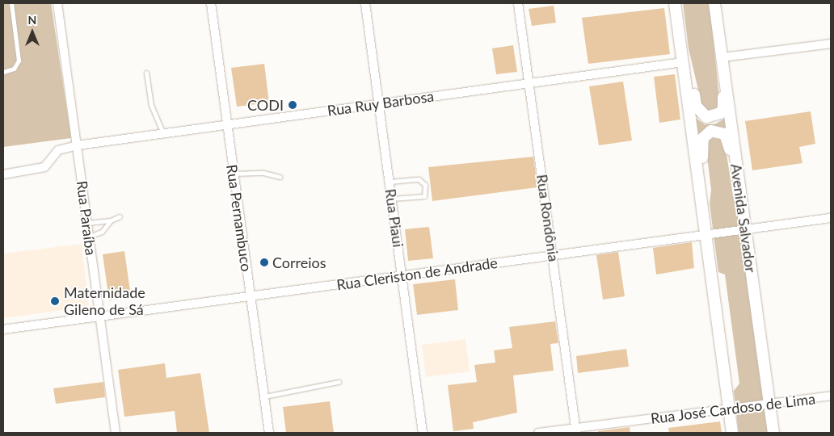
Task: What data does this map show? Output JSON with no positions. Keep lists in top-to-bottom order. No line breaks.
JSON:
{"streets":{"main road":["Avenida Salvador"],"street":["Rua Ruy Barbosa","Rua Paraíba","Rua Pernambuco","Rua Piaui","Rua Rondônia","Rua Cleriston de Andrade","Rua José Cardoso de Lima"]},"crossings":[["Rua Ruy Barbosa","Rua Paraíba"],["Rua Ruy Barbosa","Rua Pernambuco"],["Rua Ruy Barbosa","Rua Piaui"],["Rua Ruy Barbosa","Rua Rondônia"],["Rua Paraíba","Rua Cleriston de Andrade"],["Rua Pernambuco","Rua Cleriston de Andrade"],["Rua Piaui","Rua Cleriston de Andrade"],["Rua Rondônia","Rua Cleriston de Andrade"],["Rua Rondônia","Rua José Cardoso de Lima"],["Avenida Salvador","Rua Cleriston de Andrade"],["Avenida Salvador","Rua José Cardoso de Lima"]],"places":["CODI","Correios","Maternidade Gileno de Sá"],"north":"top"}
